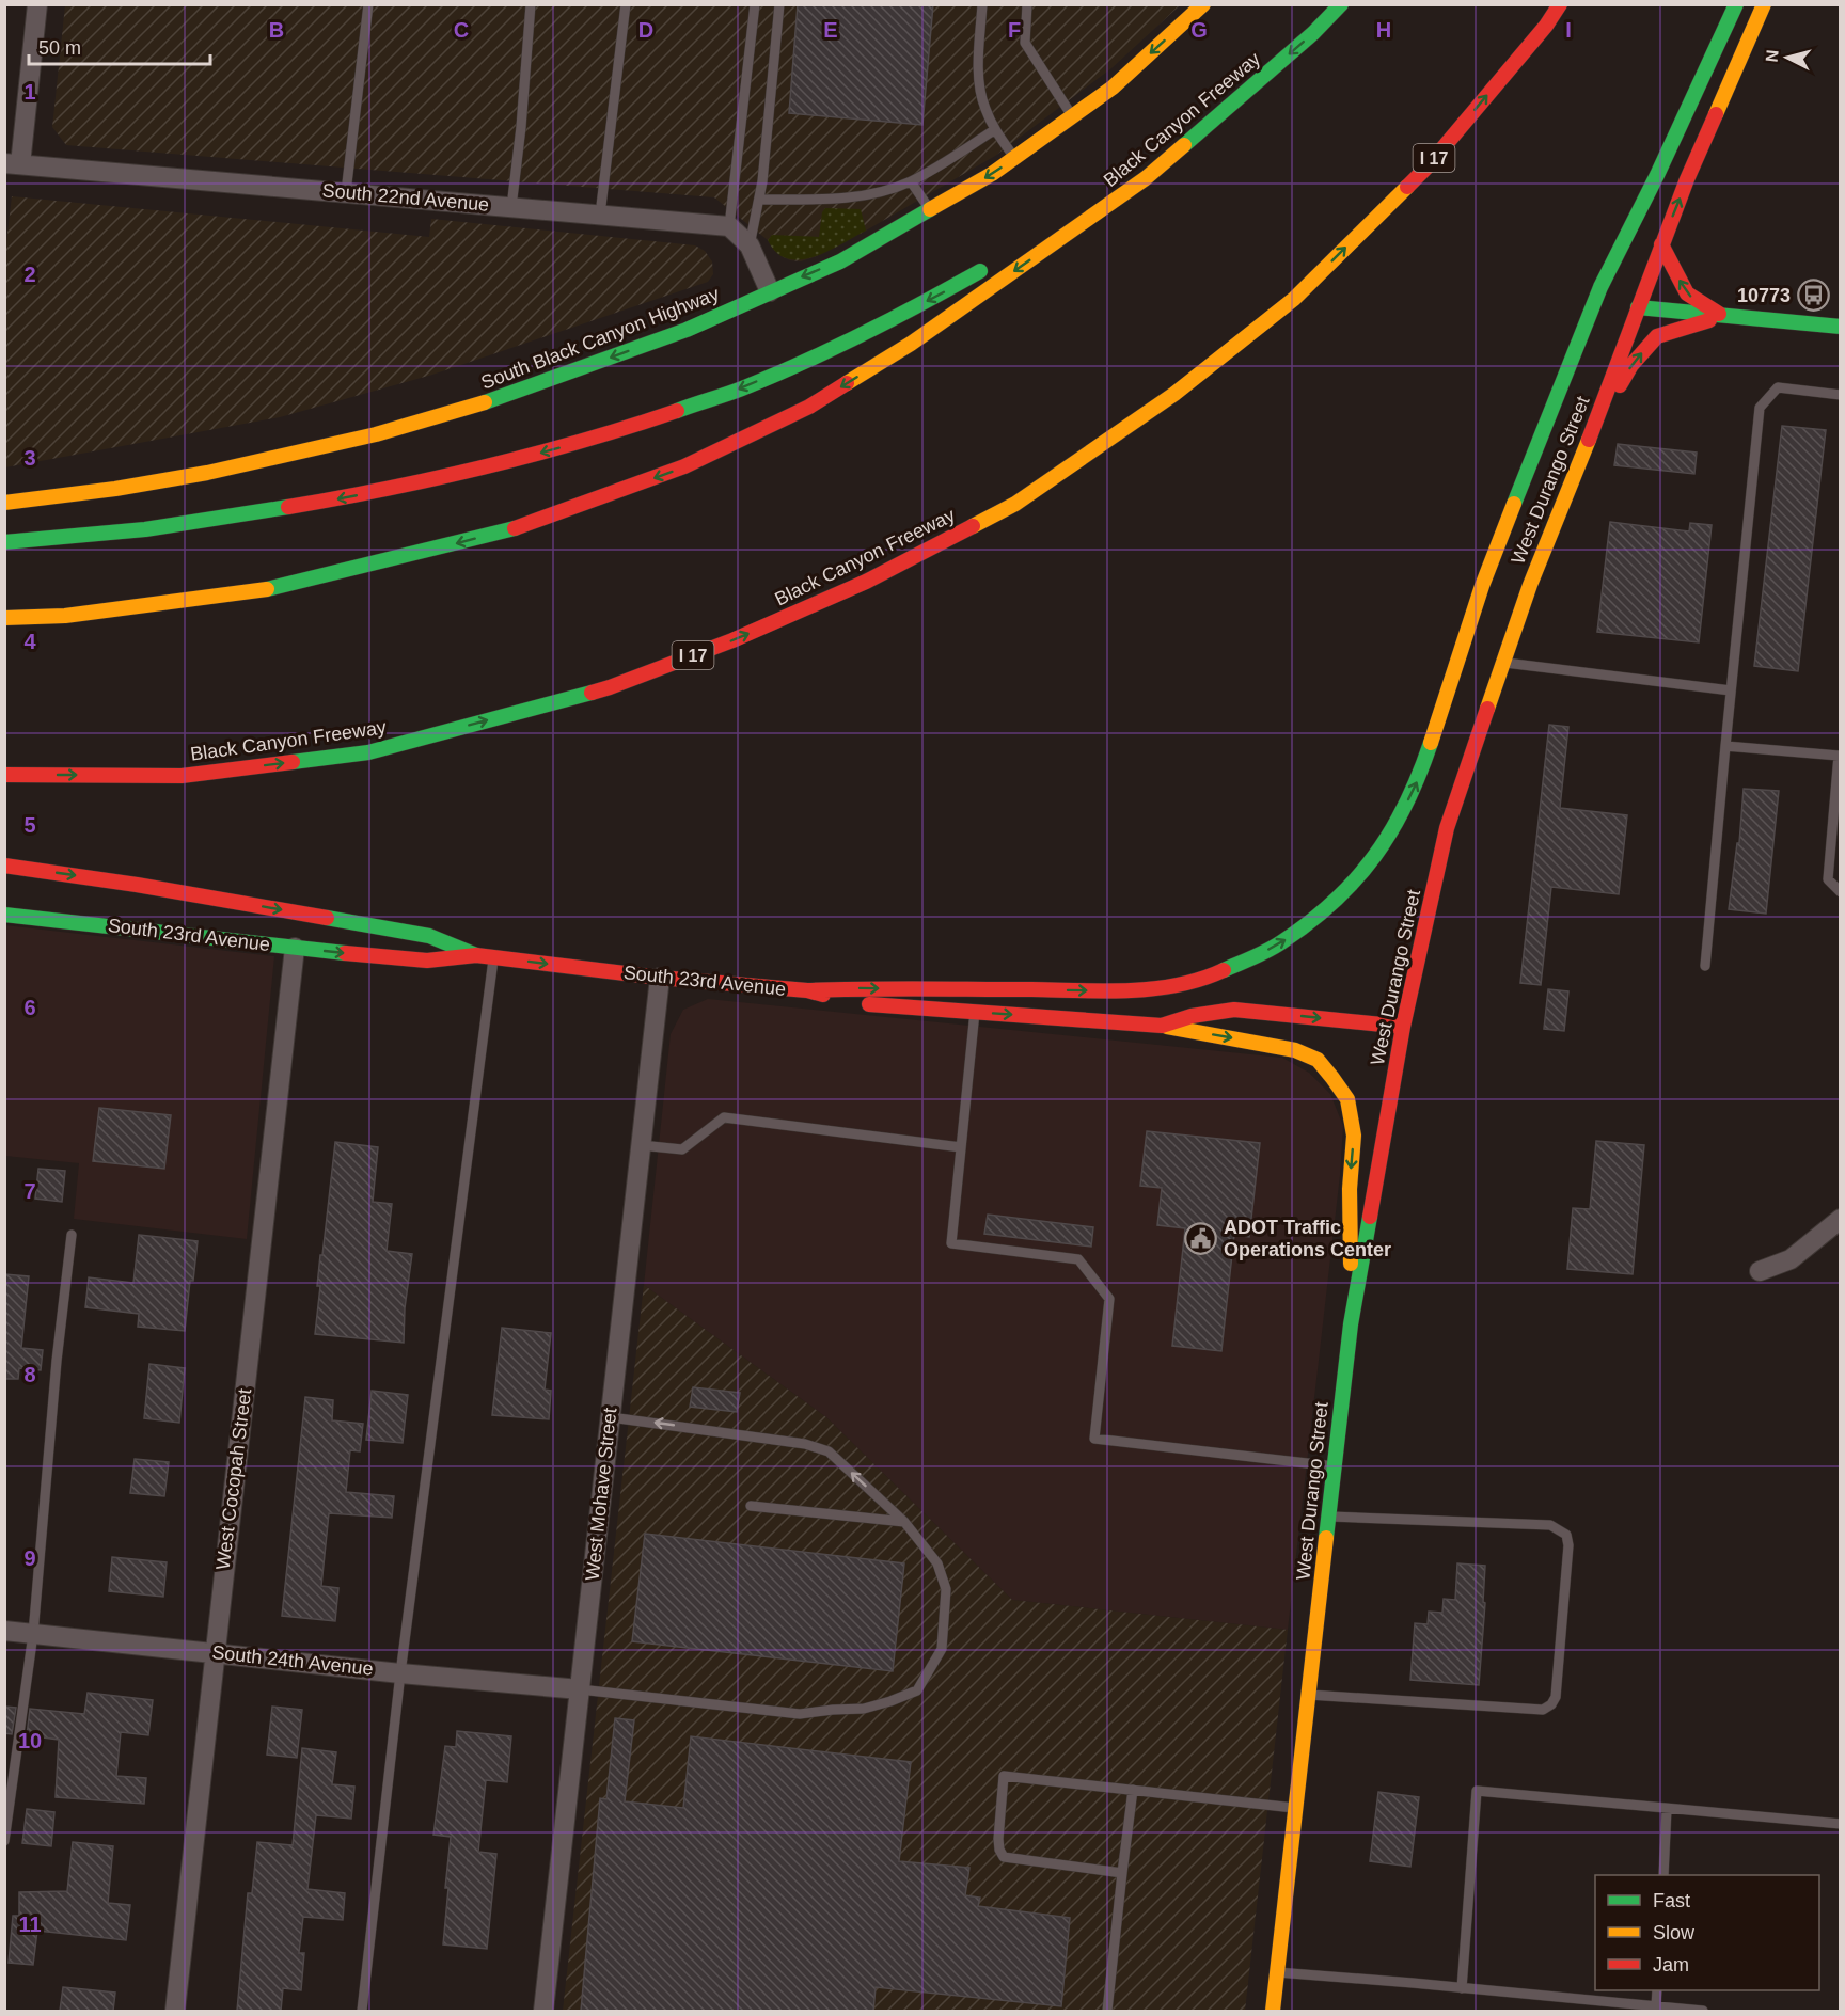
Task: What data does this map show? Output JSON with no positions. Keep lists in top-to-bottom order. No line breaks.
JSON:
{"streets":{"main road":["Black Canyon Freeway","I 17","South Black Canyon Highway","West Durango Street","South 23rd Avenue"],"street":["South 22nd Avenue","West Cocopah Street","West Mohave Street","South 24th Avenue"]},"crossings":[["West Durango Street","South 23rd Avenue"],["South 23rd Avenue","West Cocopah Street"],["South 23rd Avenue","West Mohave Street"],["West Cocopah Street","South 24th Avenue"],["West Mohave Street","South 24th Avenue"]],"one_way":["South 23rd Avenue"],"places":{"bus stop":["10773"],"public building":["ADOT Traffic Operations Center"]},"legend":["Fast","Slow","Jam"],"scale_bar":"50 m","north":"left","grid":{"columns":["B","C","D","E","F","G","H","I"],"rows":["1","2","3","4","5","6","7","8","9","10","11"]}}
